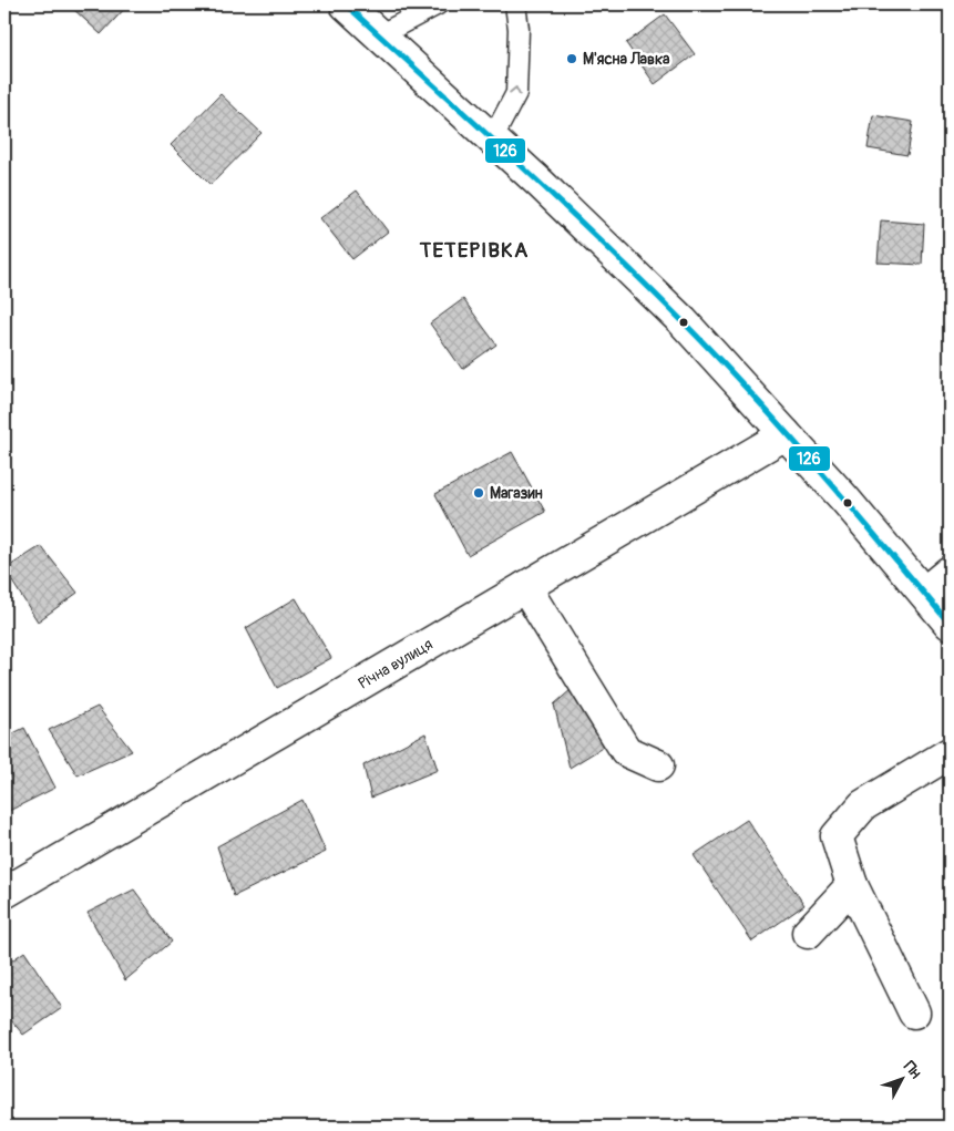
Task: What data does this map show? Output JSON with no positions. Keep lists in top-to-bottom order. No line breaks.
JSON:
{"streets":{"street":["Річна вулиця"]},"districts":["ТЕТЕРІВКА"],"places":["М'ясна Лавка","Магазин"],"lines":["transit line 126"],"north":"top right"}
